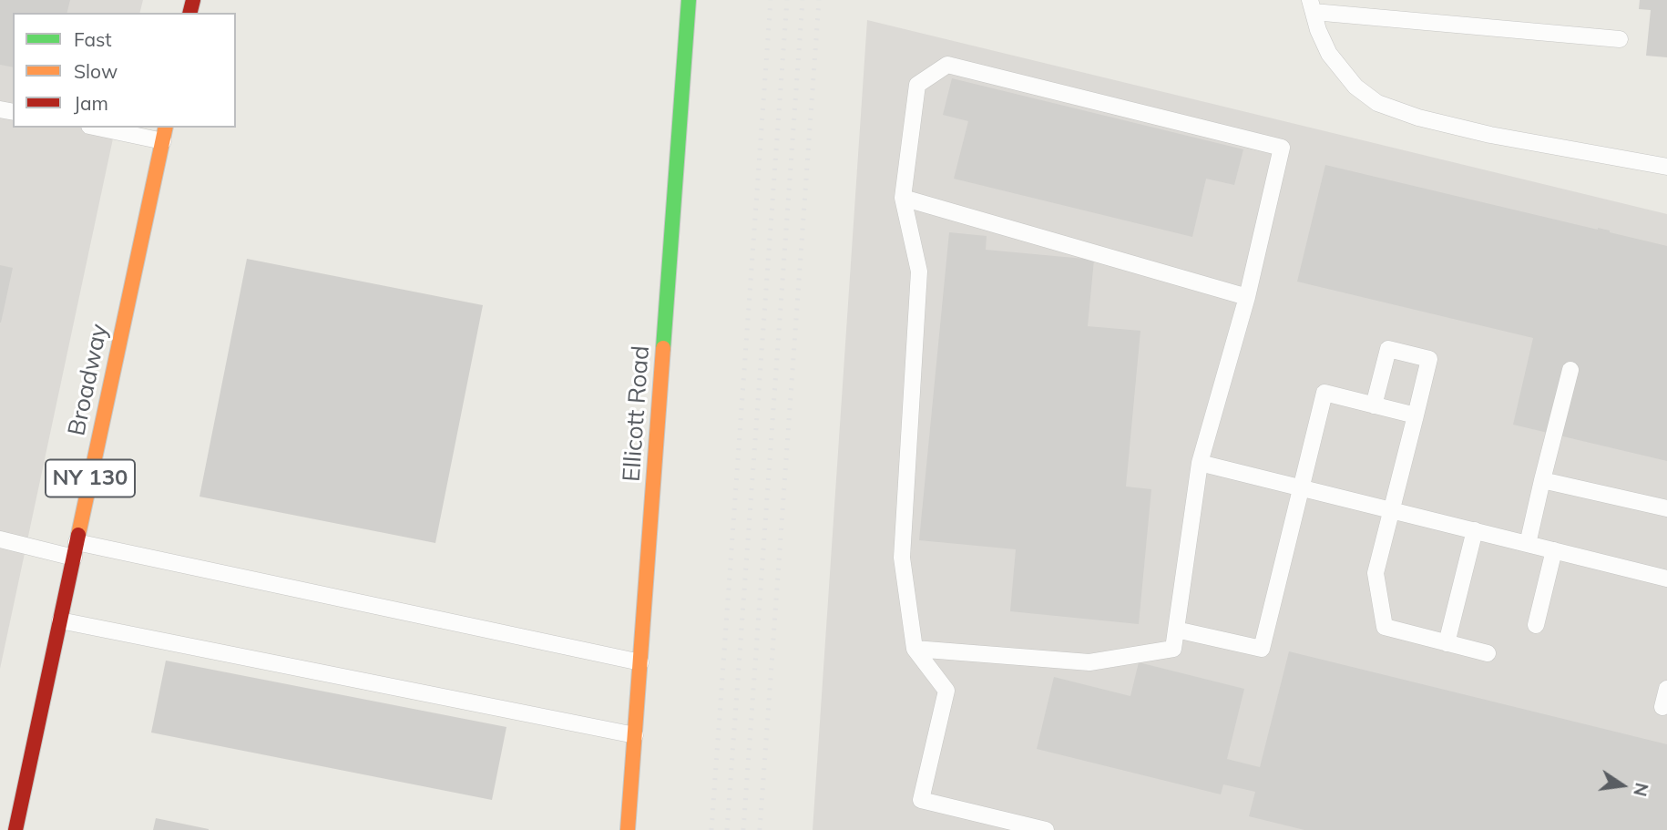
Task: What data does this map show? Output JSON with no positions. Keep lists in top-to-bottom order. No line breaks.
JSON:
{"streets":{"main road":["Broadway","Ellicott Road","NY 130"]},"legend":["Fast","Slow","Jam"],"north":"right"}
